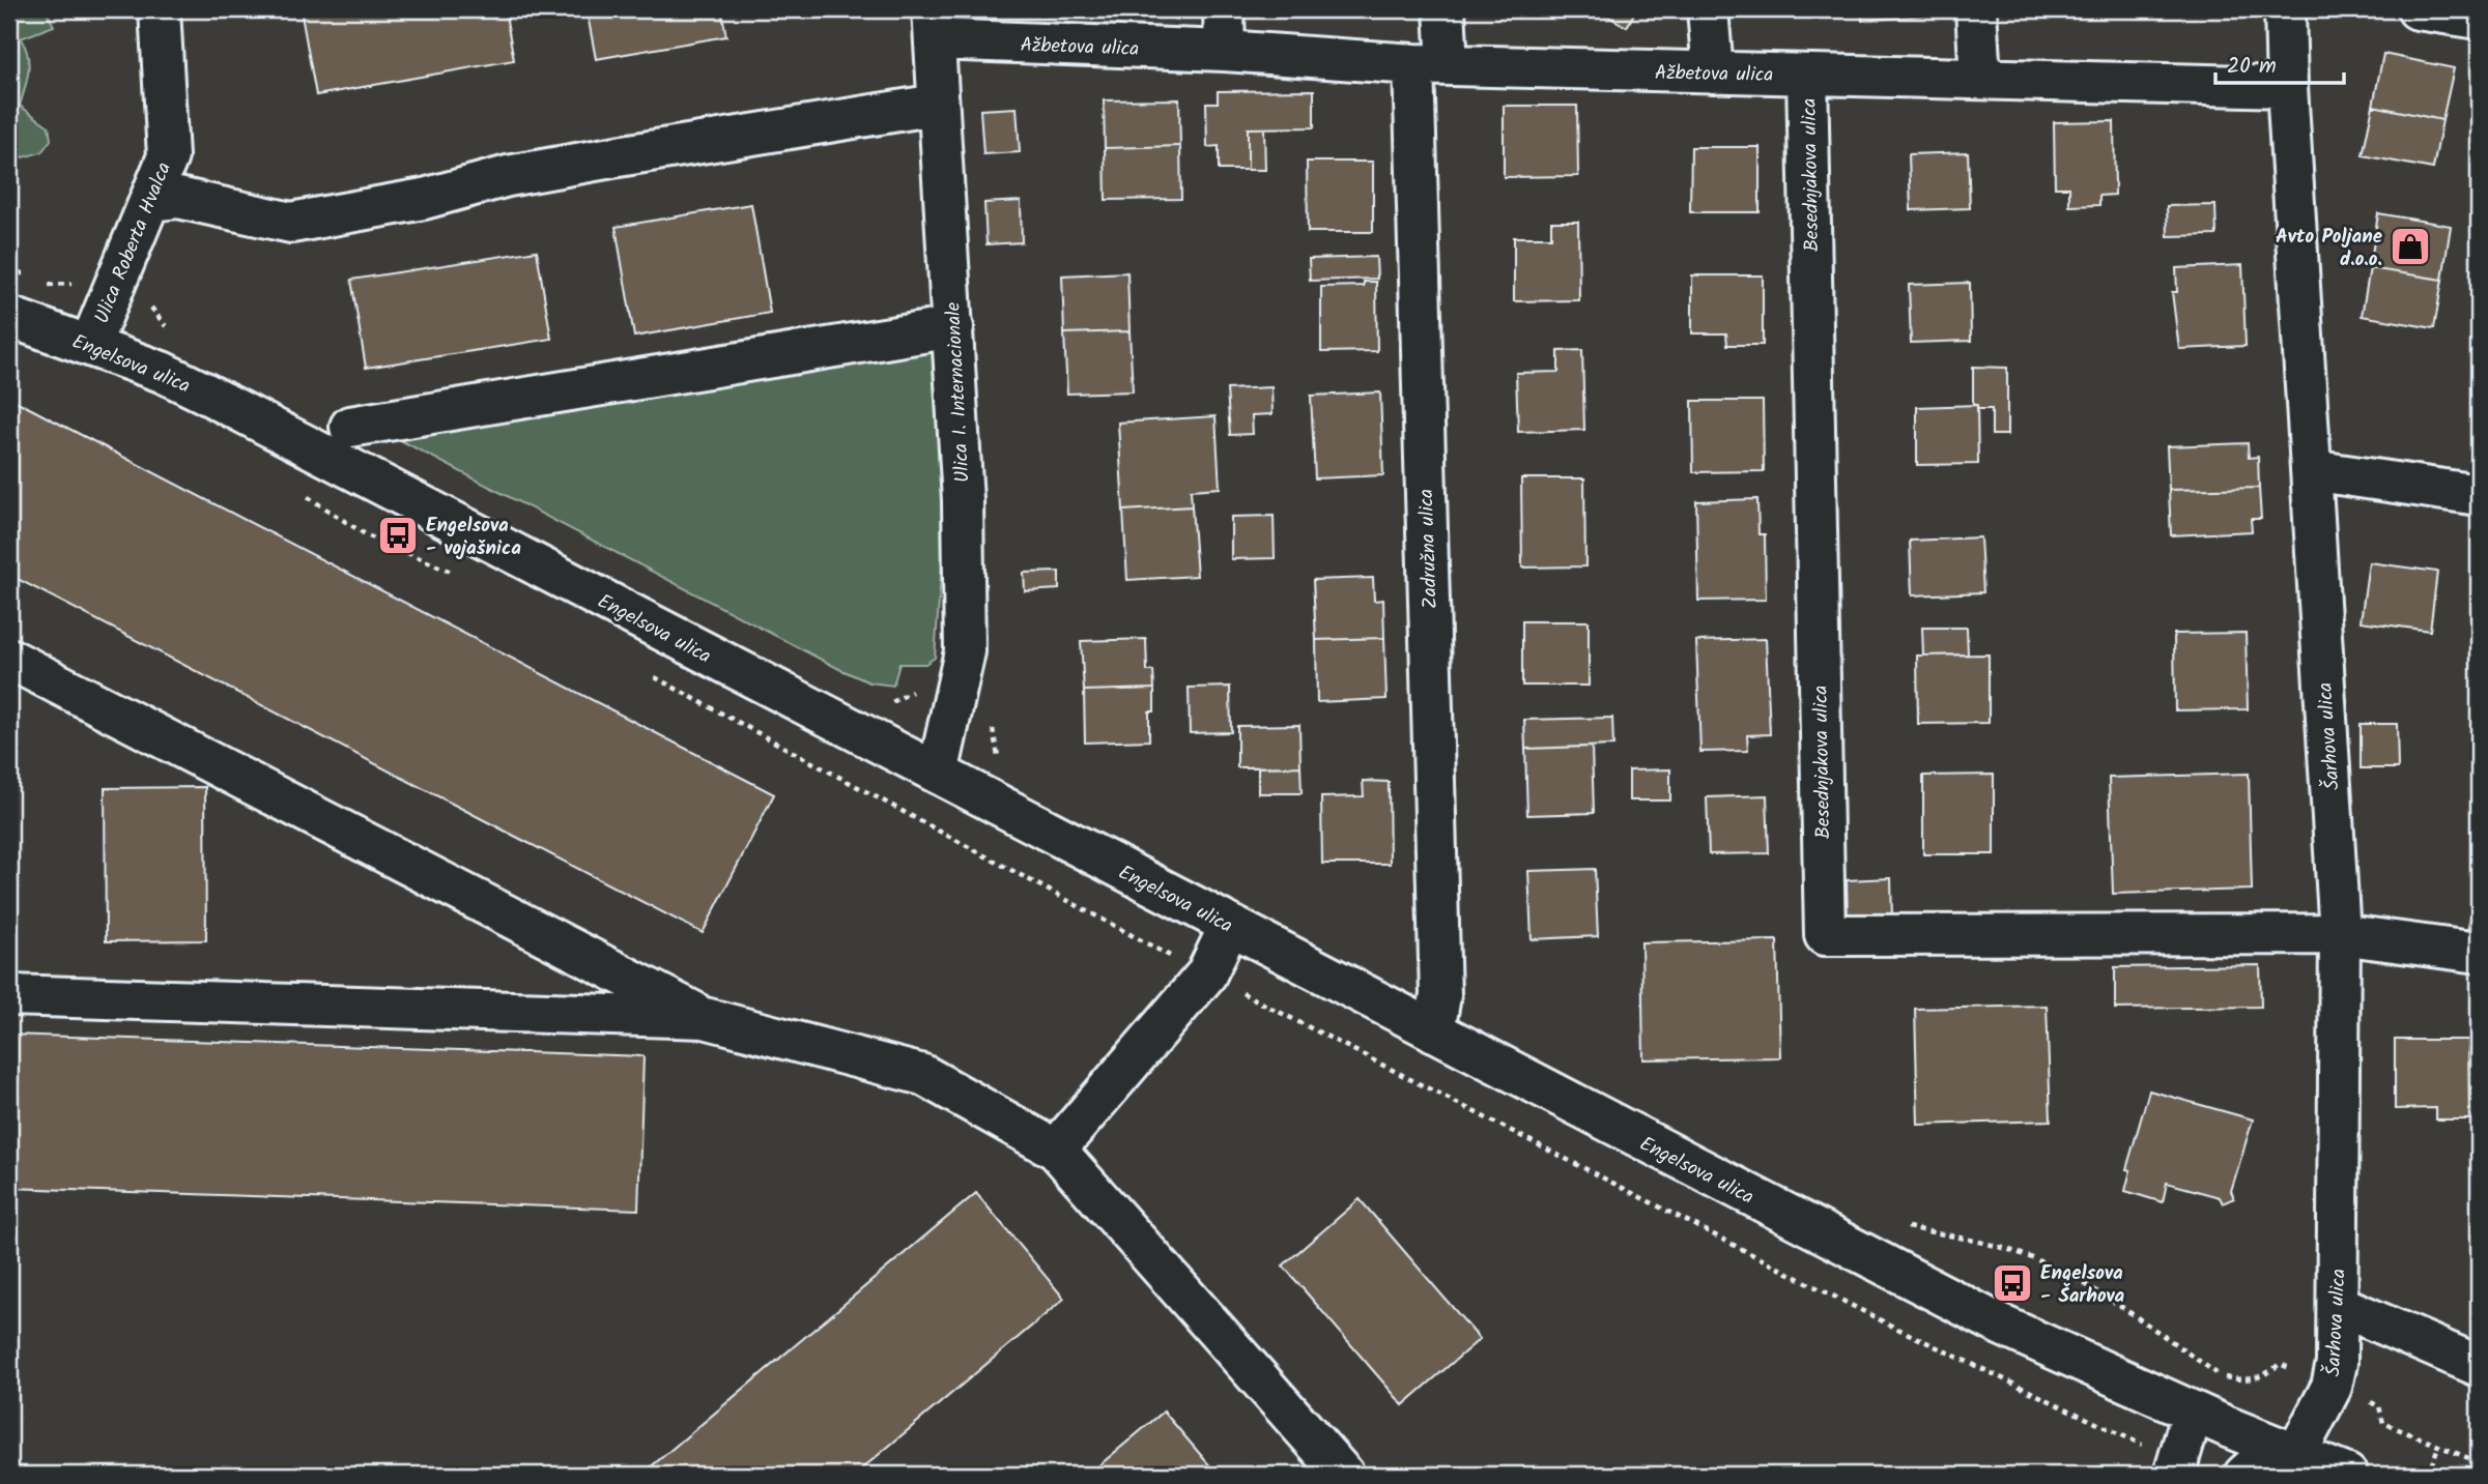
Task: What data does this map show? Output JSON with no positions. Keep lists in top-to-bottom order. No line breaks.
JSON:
{"streets":{"street":["Ažbetova ulica","Besednjakova ulica","Ulica Roberta Hvalca","Engelsova ulica","Ulica I. Internacionale","Zadružna ulica","Šarhova ulica"]},"crossings":[["Ažbetova ulica","Besednjakova ulica"],["Ažbetova ulica","Ulica I. Internacionale"],["Ažbetova ulica","Zadružna ulica"],["Ažbetova ulica","Šarhova ulica"],["Besednjakova ulica","Šarhova ulica"],["Ulica Roberta Hvalca","Engelsova ulica"],["Engelsova ulica","Ulica I. Internacionale"],["Engelsova ulica","Zadružna ulica"],["Engelsova ulica","Šarhova ulica"]],"places":{"shop":["Avto Poljane d.o.o."],"bus stop":["Engelsova - vojašnica","Engelsova - Šarhova"]},"scale_bar":"20 m"}
